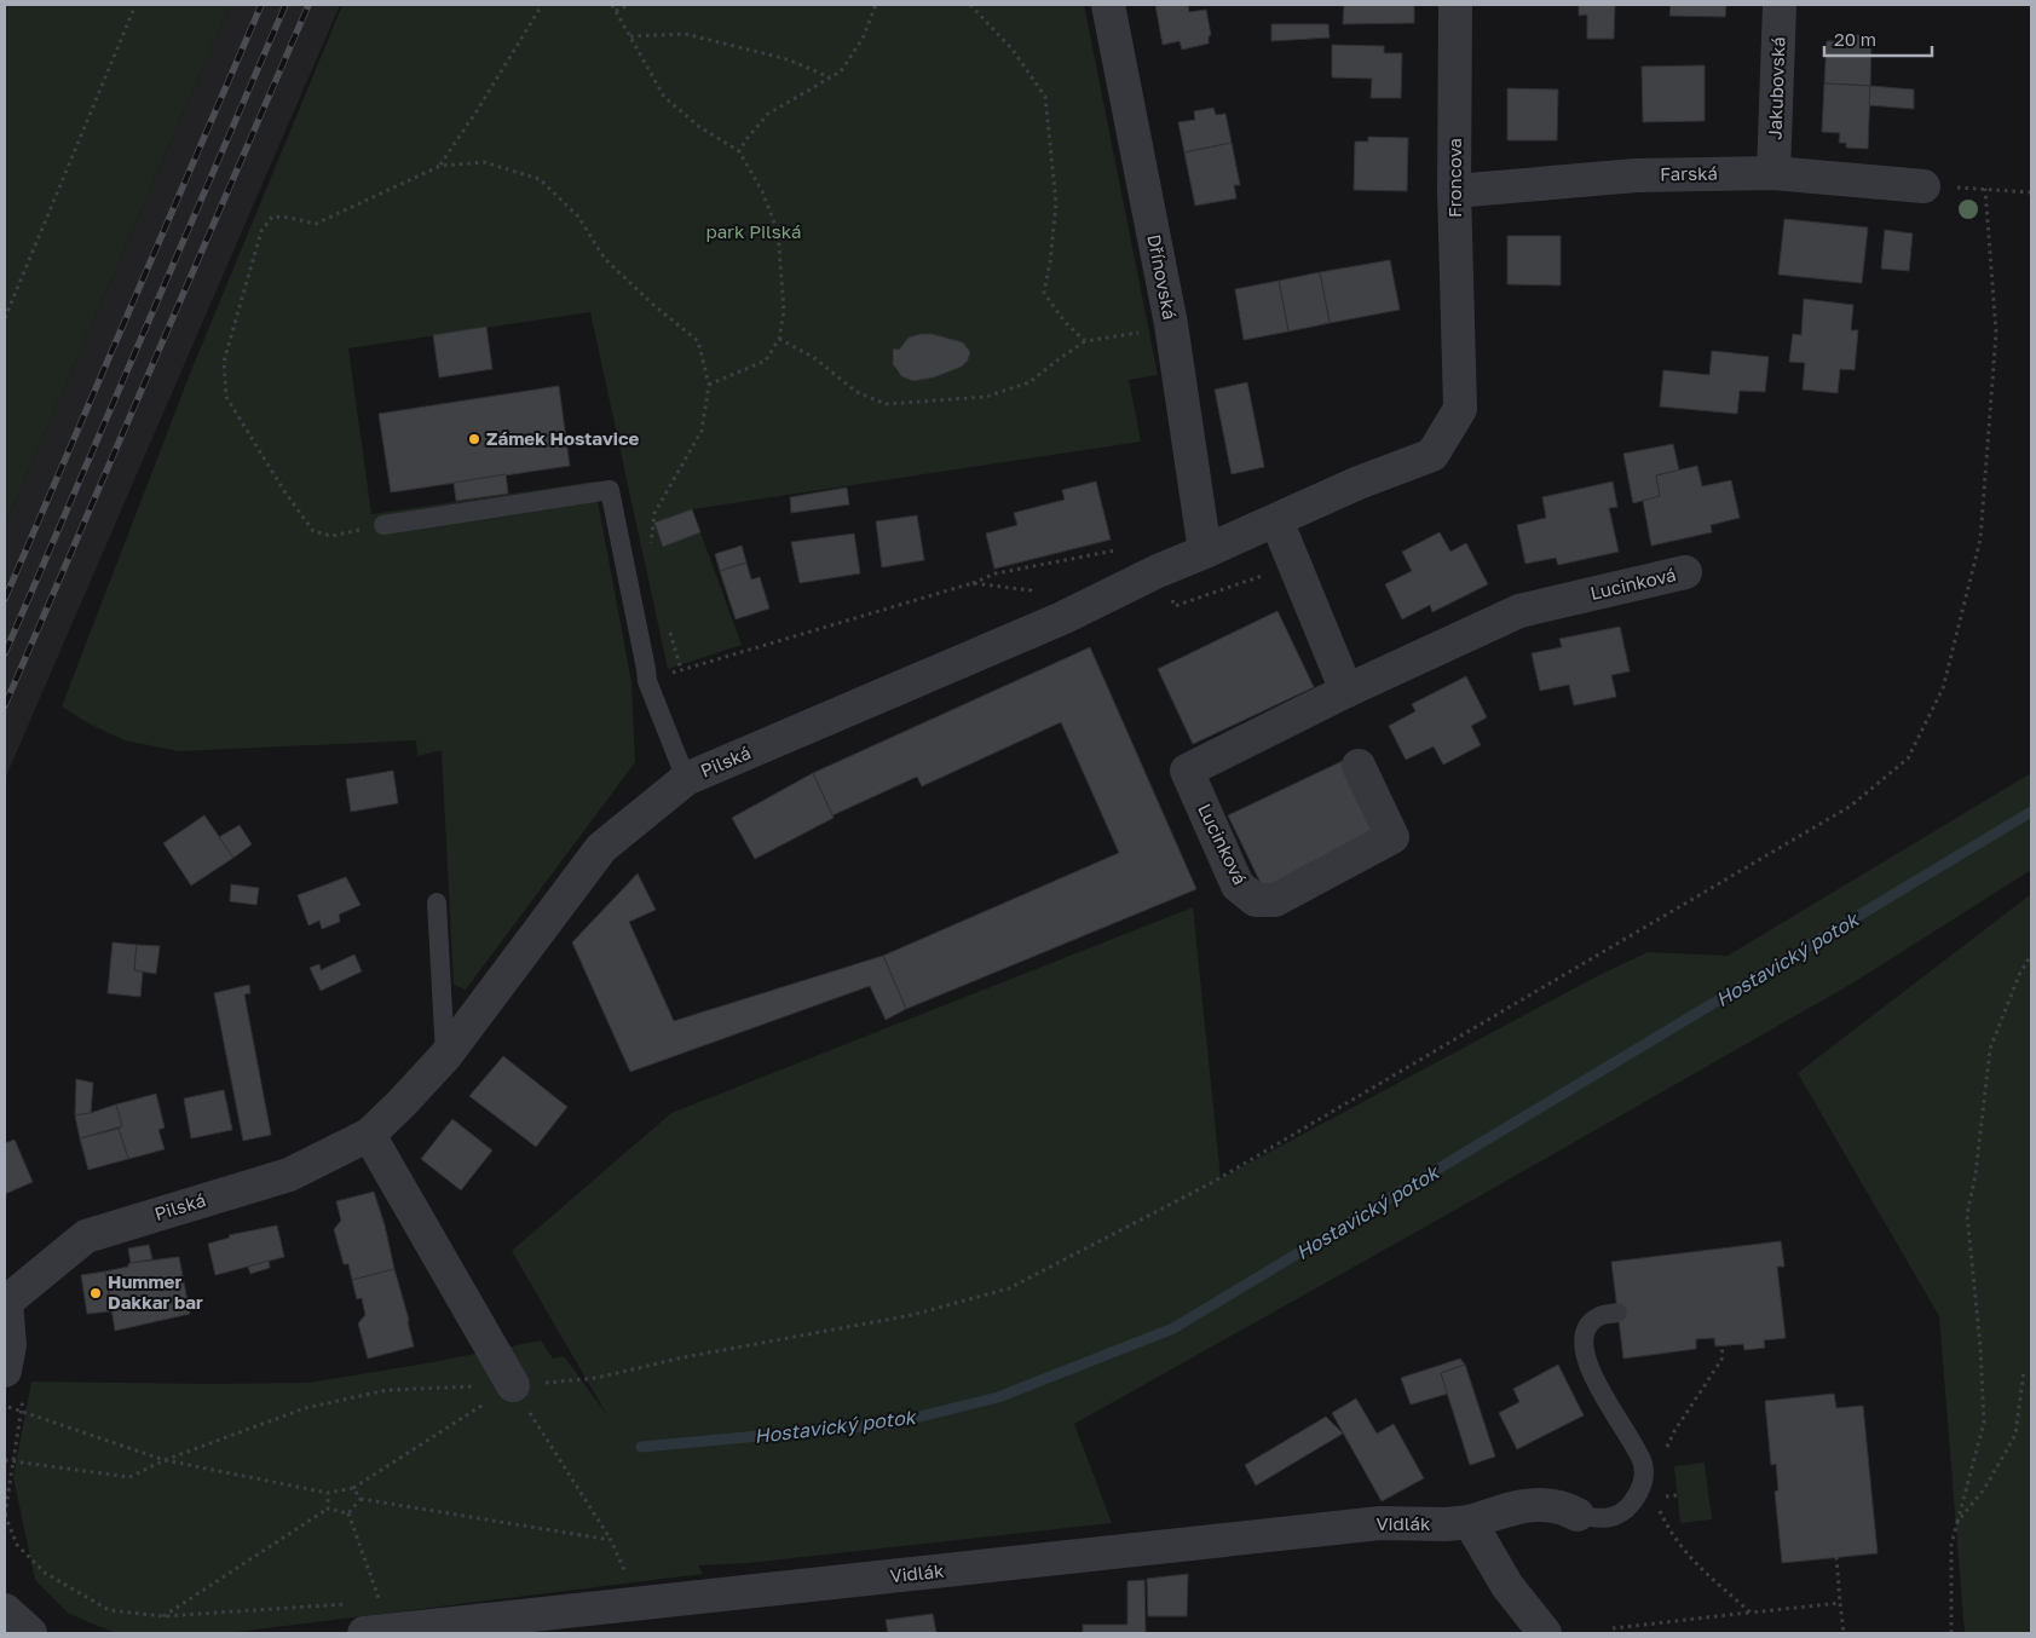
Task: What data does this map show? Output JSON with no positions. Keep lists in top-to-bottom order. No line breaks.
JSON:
{"streets":{"street":["Jakubovská","Farská","Froncova","Dřínovská","Lucinková","Pilská","Vidlák"]},"crossings":[["Jakubovská","Farská"],["Farská","Froncova"],["Froncova","Dřínovská"],["Froncova","Pilská"],["Dřínovská","Pilská"]],"water":["Hostavický potok"],"parks":["park Pilská"],"places":["Zámek Hostavice","Hummer Dakkar bar"],"scale_bar":"20 m"}
